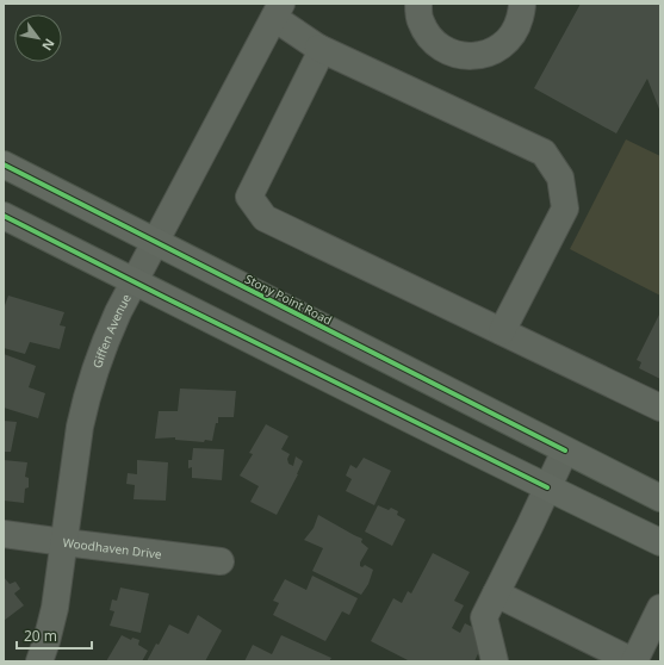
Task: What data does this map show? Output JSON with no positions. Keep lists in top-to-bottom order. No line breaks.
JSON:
{"streets":{"main road":["Stony Point Road"],"street":["Giffen Avenue","Woodhaven Drive"]},"crossings":[["Stony Point Road","Giffen Avenue"],["Giffen Avenue","Woodhaven Drive"]],"scale_bar":"20 m","north":"bottom right"}
